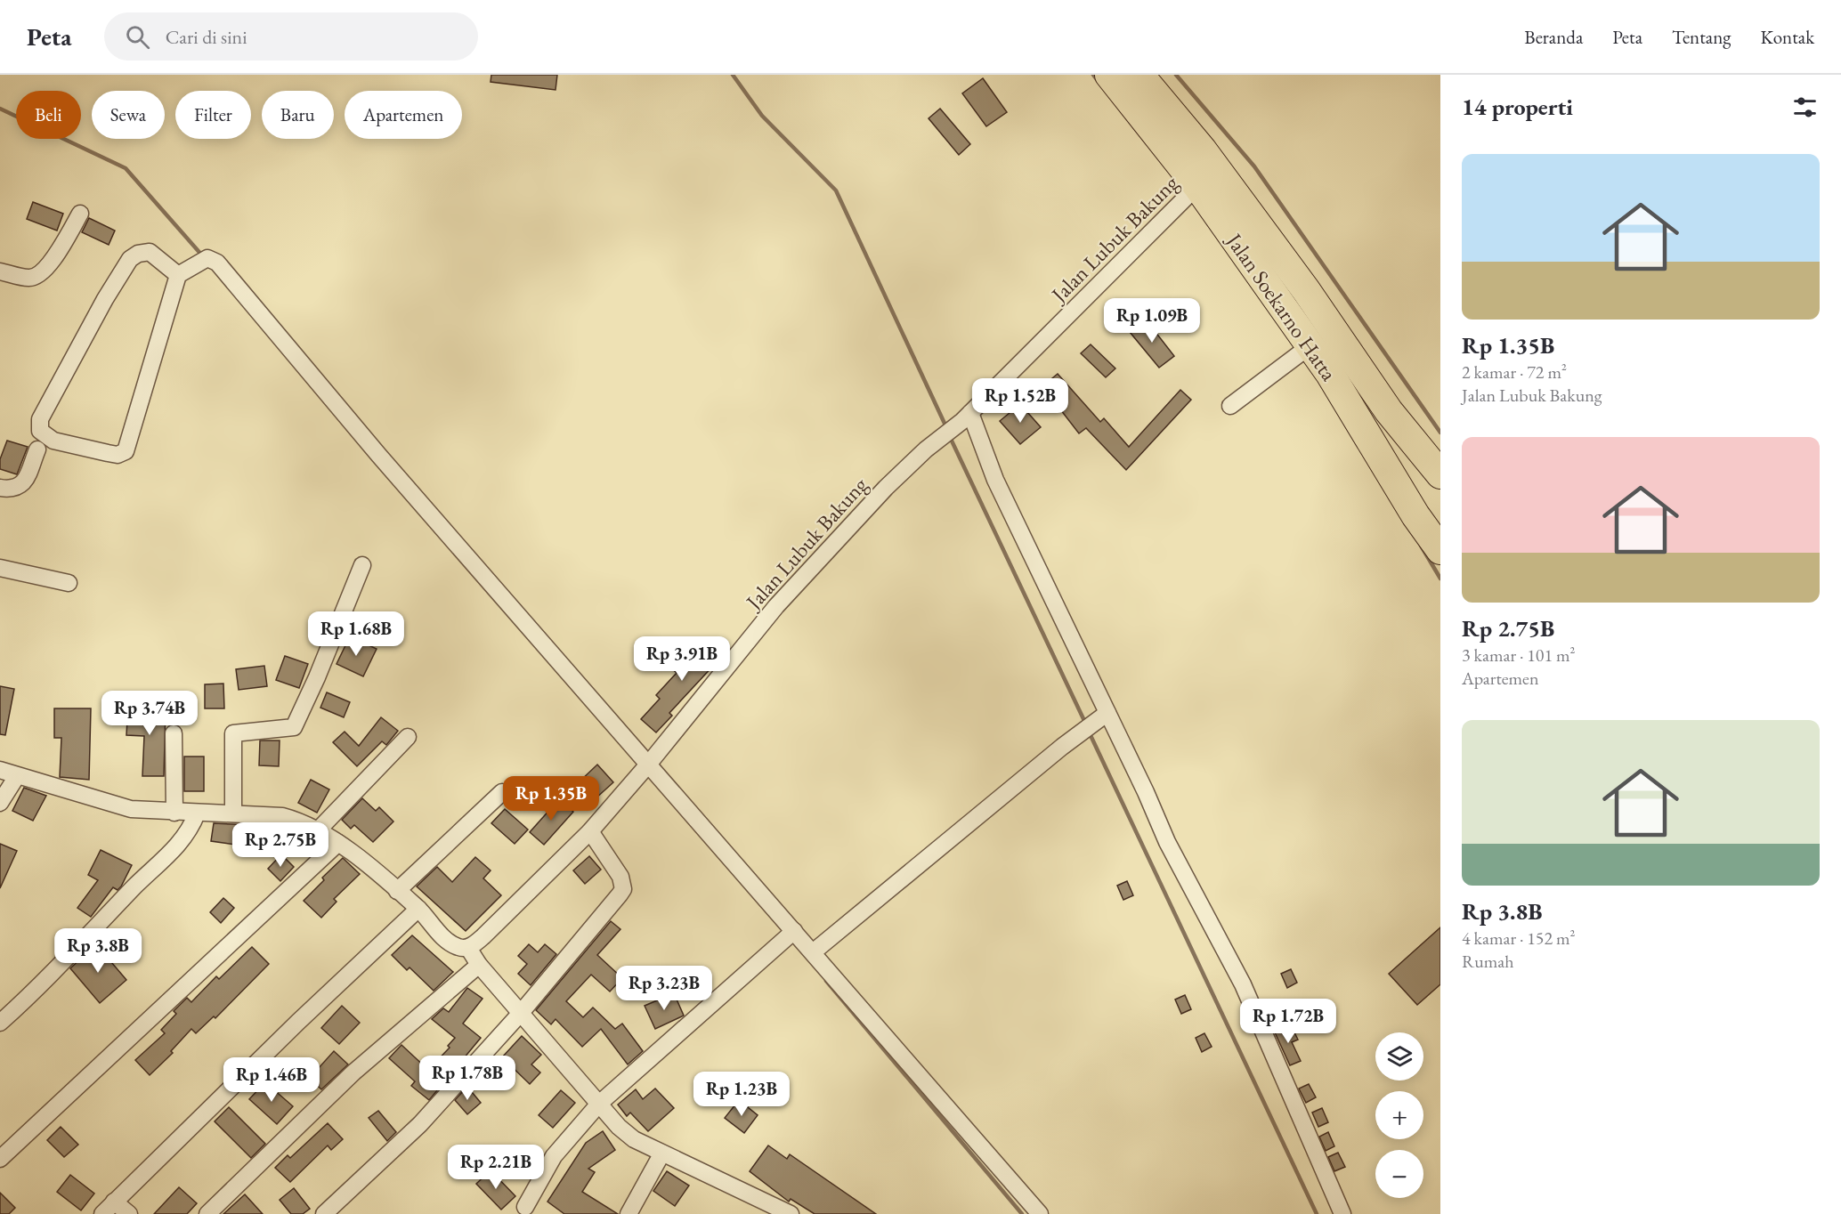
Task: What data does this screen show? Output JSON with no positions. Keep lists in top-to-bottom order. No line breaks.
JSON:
{"streets":{"highway":["Jalan Soekarno Hatta"],"street":["Jalan Lubuk Bakung"]},"crossings":[["Jalan Lubuk Bakung","Jalan Soekarno Hatta"]],"page":{"header":"Peta","search":"Cari di sini","nav":["Beranda","Peta","Tentang","Kontak"],"heading":"14 properti","chip":["Beli","Sewa","Filter","Baru","Apartemen"],"list":[{"name":"Rp 1.35B","note":"2 kamar · 72 m² · Jalan Lubuk Bakung"},{"name":"Rp 2.75B","note":"3 kamar · 101 m² · Apartemen"},{"name":"Rp 3.8B","note":"4 kamar · 152 m² · Rumah"}],"price":["Rp 1.09B","Rp 1.52B","Rp 1.68B","Rp 3.91B","Rp 3.74B","Rp 1.35B","Rp 2.75B","Rp 3.8B","Rp 3.23B","Rp 1.72B","Rp 1.78B","Rp 1.46B","Rp 1.23B","Rp 2.21B"],"map_buttons":["+","−"]}}
